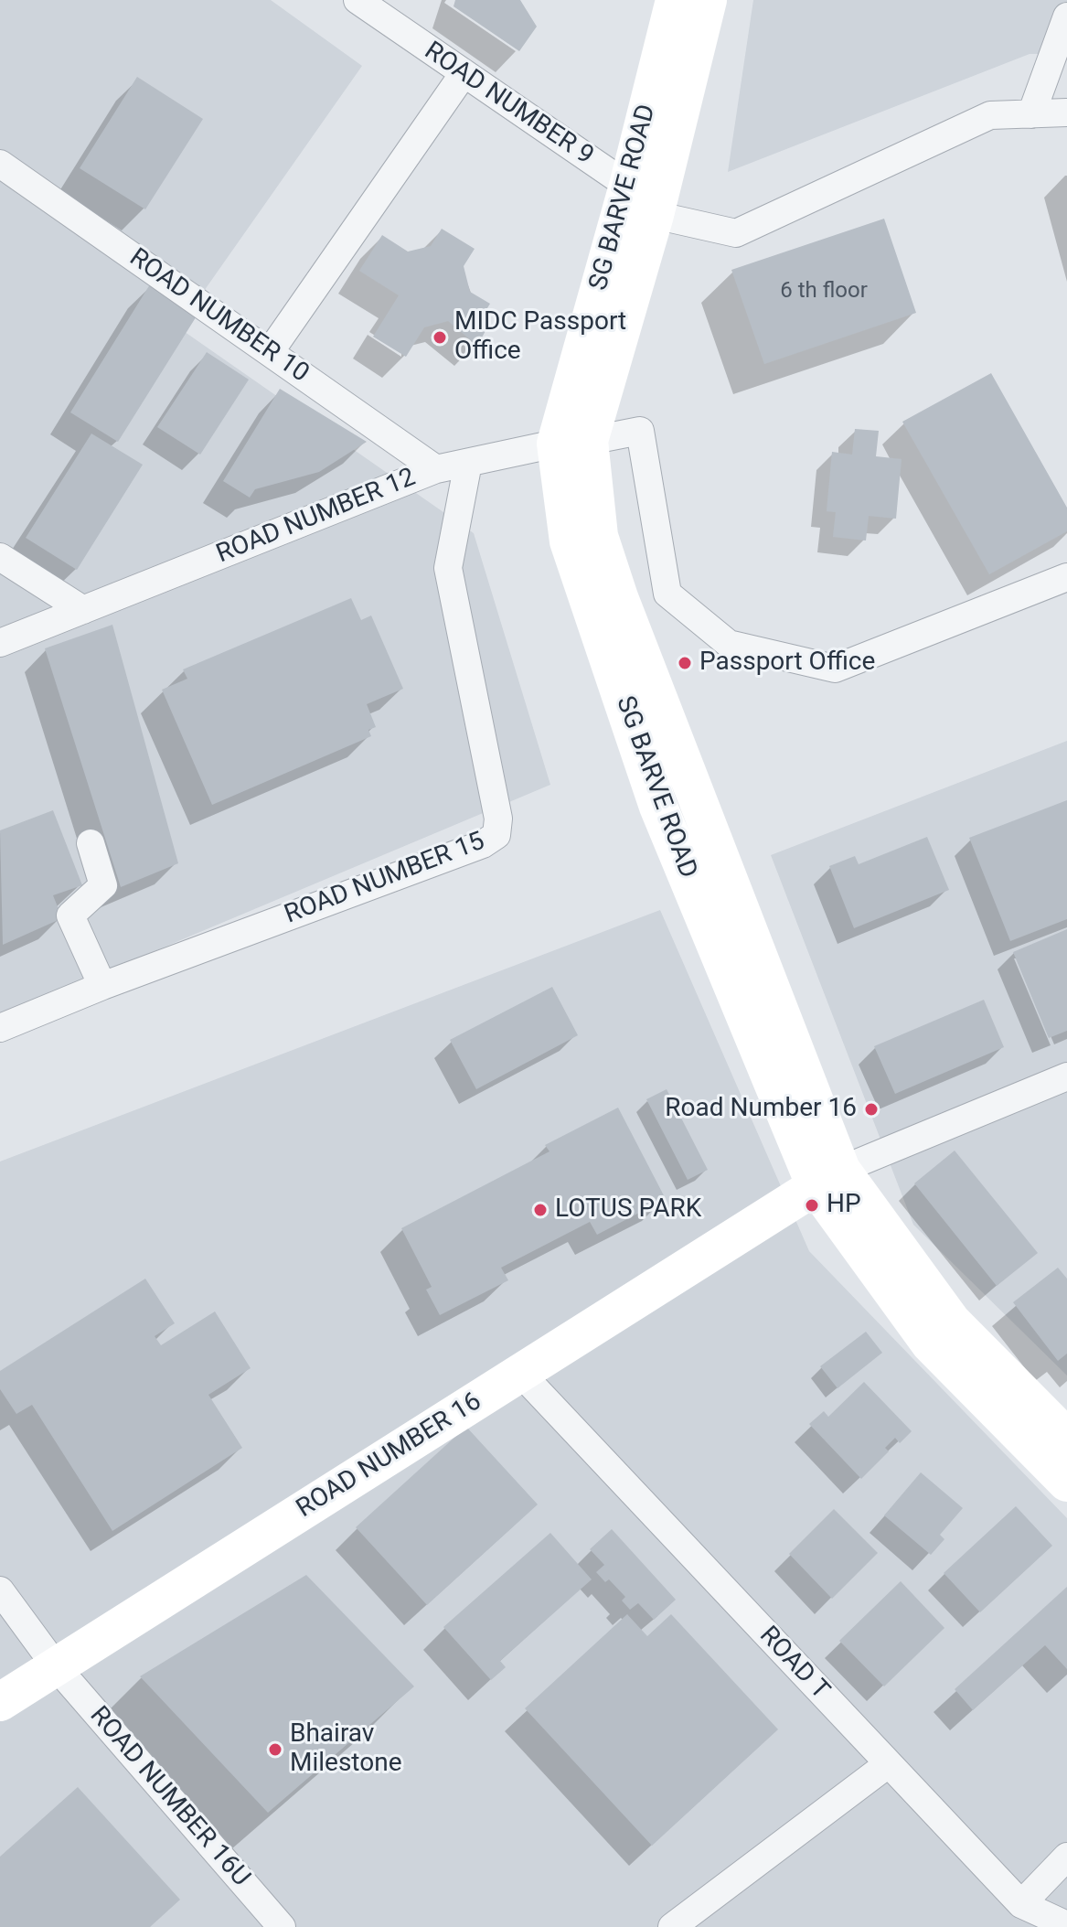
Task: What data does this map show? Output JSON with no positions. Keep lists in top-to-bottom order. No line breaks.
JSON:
{"streets":{"main road":["SG BARVE ROAD","ROAD NUMBER 16"],"street":["ROAD NUMBER 9","ROAD NUMBER 10","ROAD NUMBER 12","ROAD NUMBER 15","ROAD T","ROAD NUMBER 16U"]},"crossings":[["ROAD NUMBER 9","SG BARVE ROAD"],["SG BARVE ROAD","ROAD NUMBER 12"],["SG BARVE ROAD","ROAD NUMBER 16"],["ROAD NUMBER 10","ROAD NUMBER 12"],["ROAD NUMBER 12","ROAD NUMBER 15"],["ROAD NUMBER 16","ROAD T"],["ROAD NUMBER 16","ROAD NUMBER 16U"]],"places":["MIDC Passport Office","Passport Office","Road Number 16","HP","LOTUS PARK","Bhairav Milestone"],"house_numbers":["6 th floor"]}
